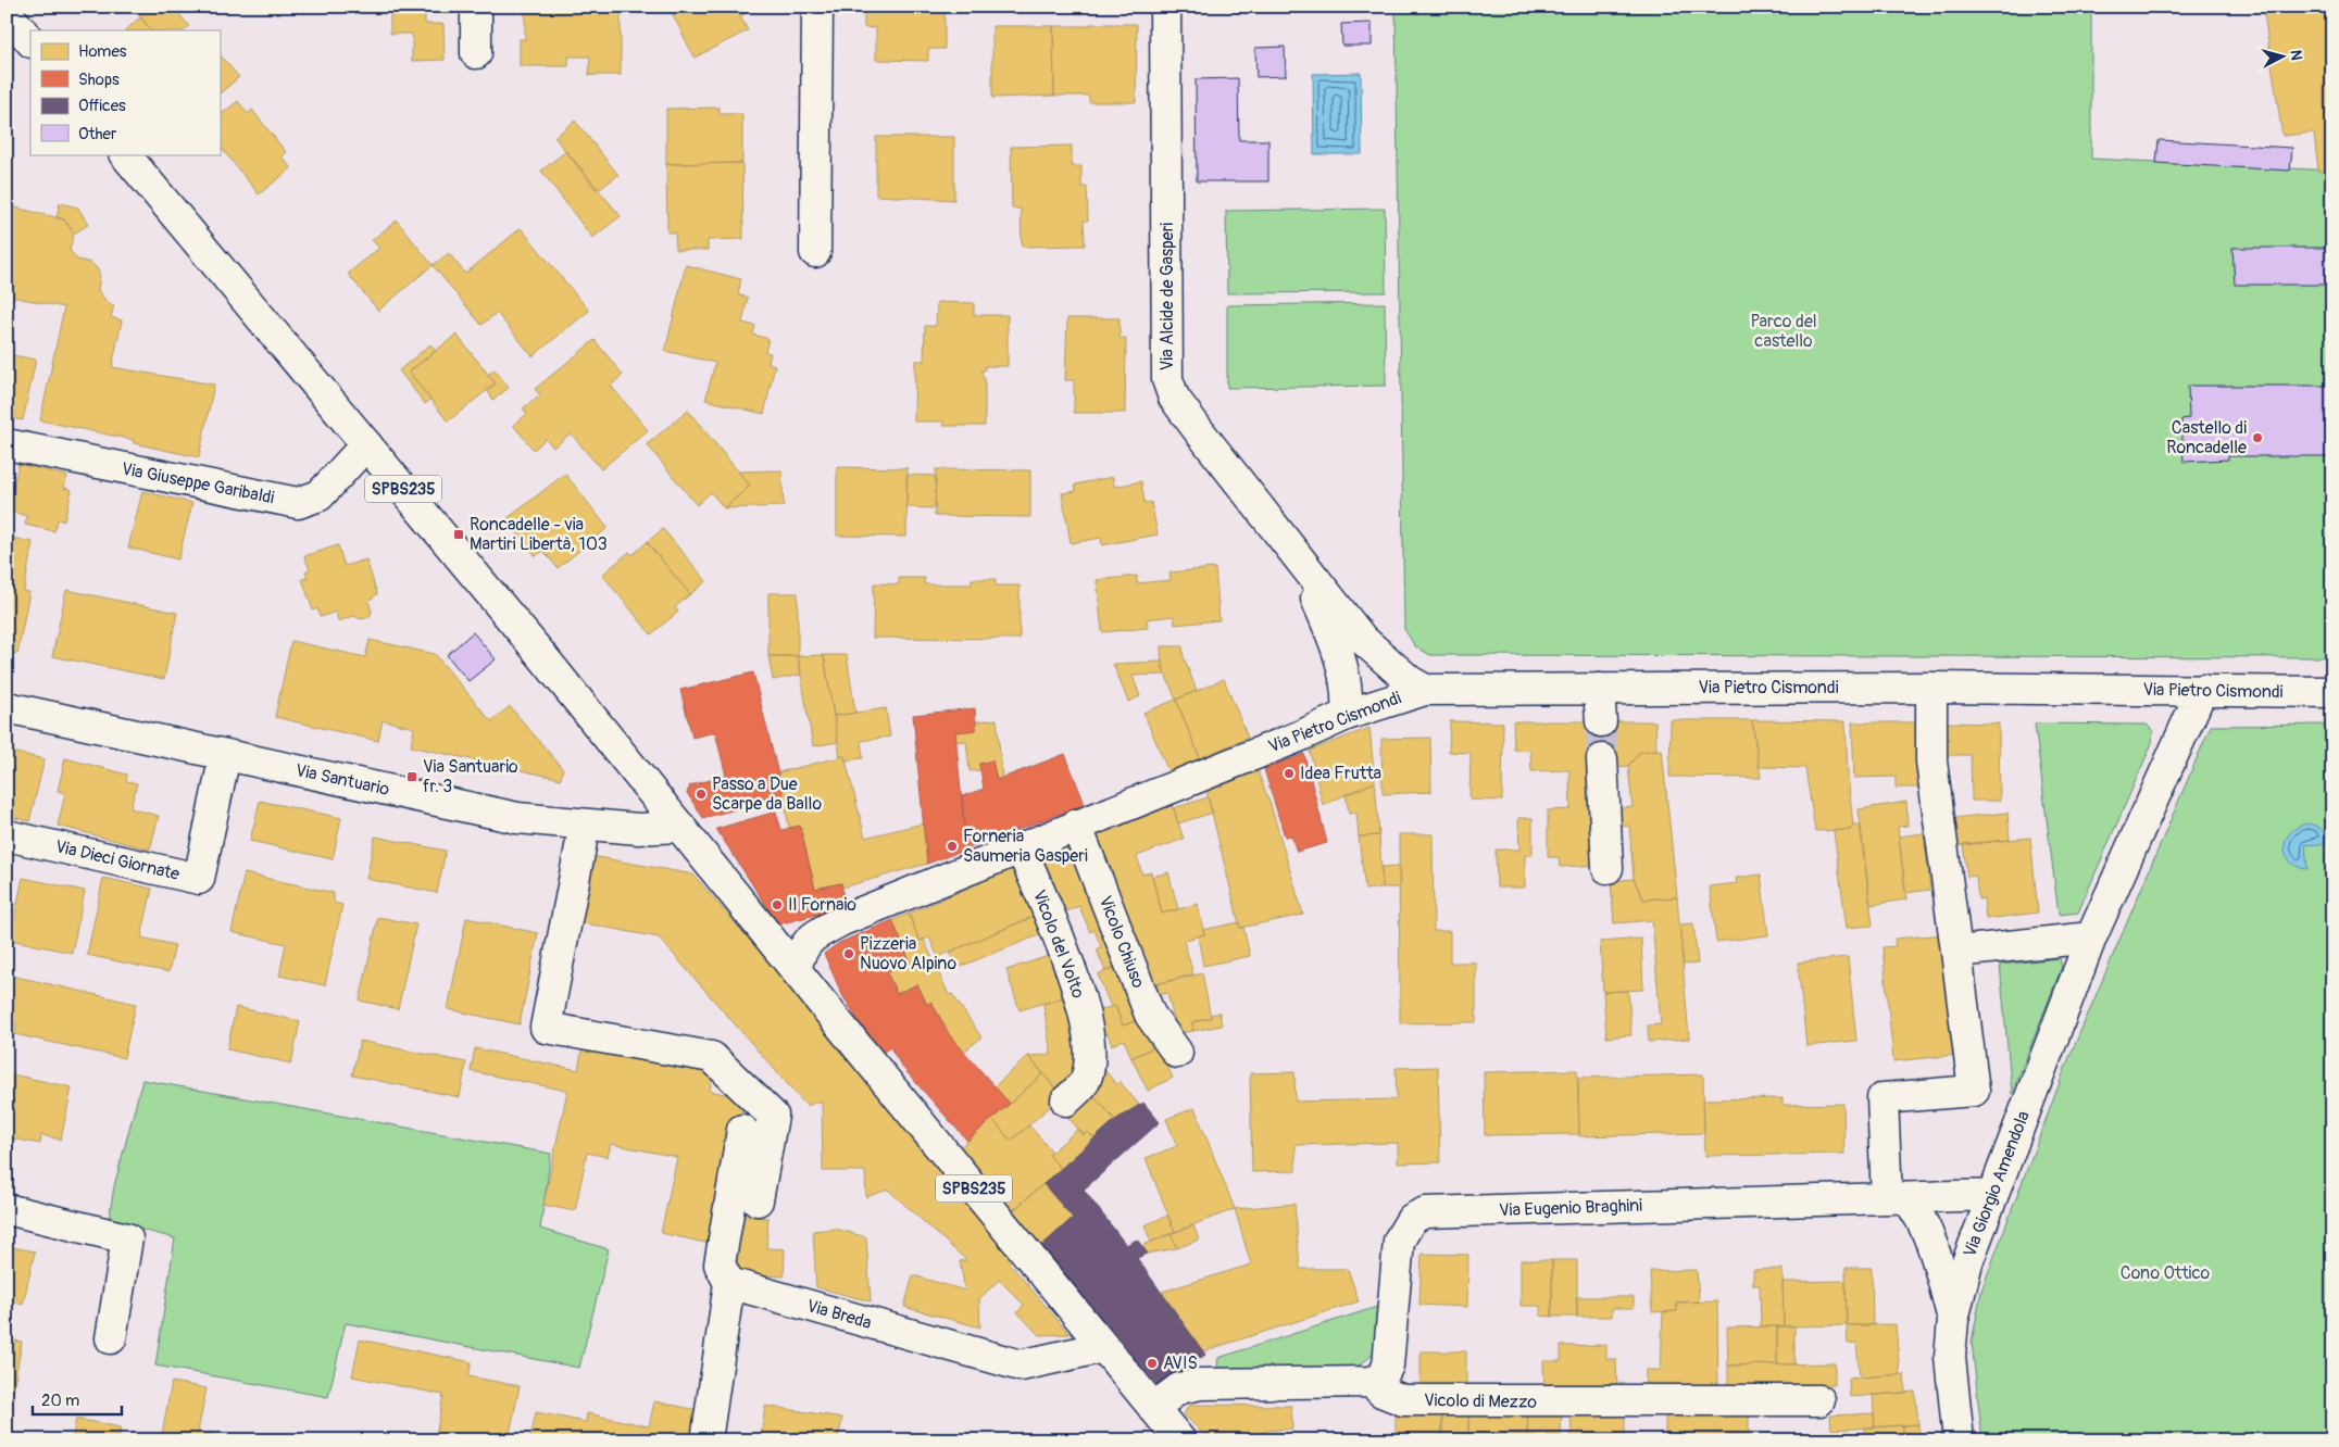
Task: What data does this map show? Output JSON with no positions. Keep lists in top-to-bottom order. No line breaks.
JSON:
{"streets":{"street":["Via Alcide de Gasperi","Via Giuseppe Garibaldi","SPBS235","Via Pietro Cismondi","Via Santuario","Via Dieci Giornate","Vicolo Chiuso","Vicolo del Volto","Via Giorgio Amendola","Via Eugenio Braghini","Via Breda","Vicolo di Mezzo"]},"crossings":[["Via Alcide de Gasperi","Via Pietro Cismondi"],["Via Giuseppe Garibaldi","SPBS235"],["SPBS235","Via Pietro Cismondi"],["SPBS235","Via Santuario"],["SPBS235","Via Breda"],["Via Pietro Cismondi","Vicolo Chiuso"],["Via Pietro Cismondi","Vicolo del Volto"],["Via Pietro Cismondi","Via Giorgio Amendola"],["Via Santuario","Via Dieci Giornate"],["Via Giorgio Amendola","Via Eugenio Braghini"],["Via Eugenio Braghini","Vicolo di Mezzo"]],"parks":["Parco del castello","Cono Ottico"],"places":{"other":["Castello di Roncadelle","Idea Frutta","Passo a Due Scarpe da Ballo","Forneria Saumeria Gasperi","Il Fornaio","Pizzeria Nuovo Alpino","AVIS"],"transit":["Roncadelle - via Martiri Libertà, 103","Via Santuario fr. 3"]},"legend":["Homes","Shops","Offices","Other"],"scale_bar":"20 m","north":"right"}
